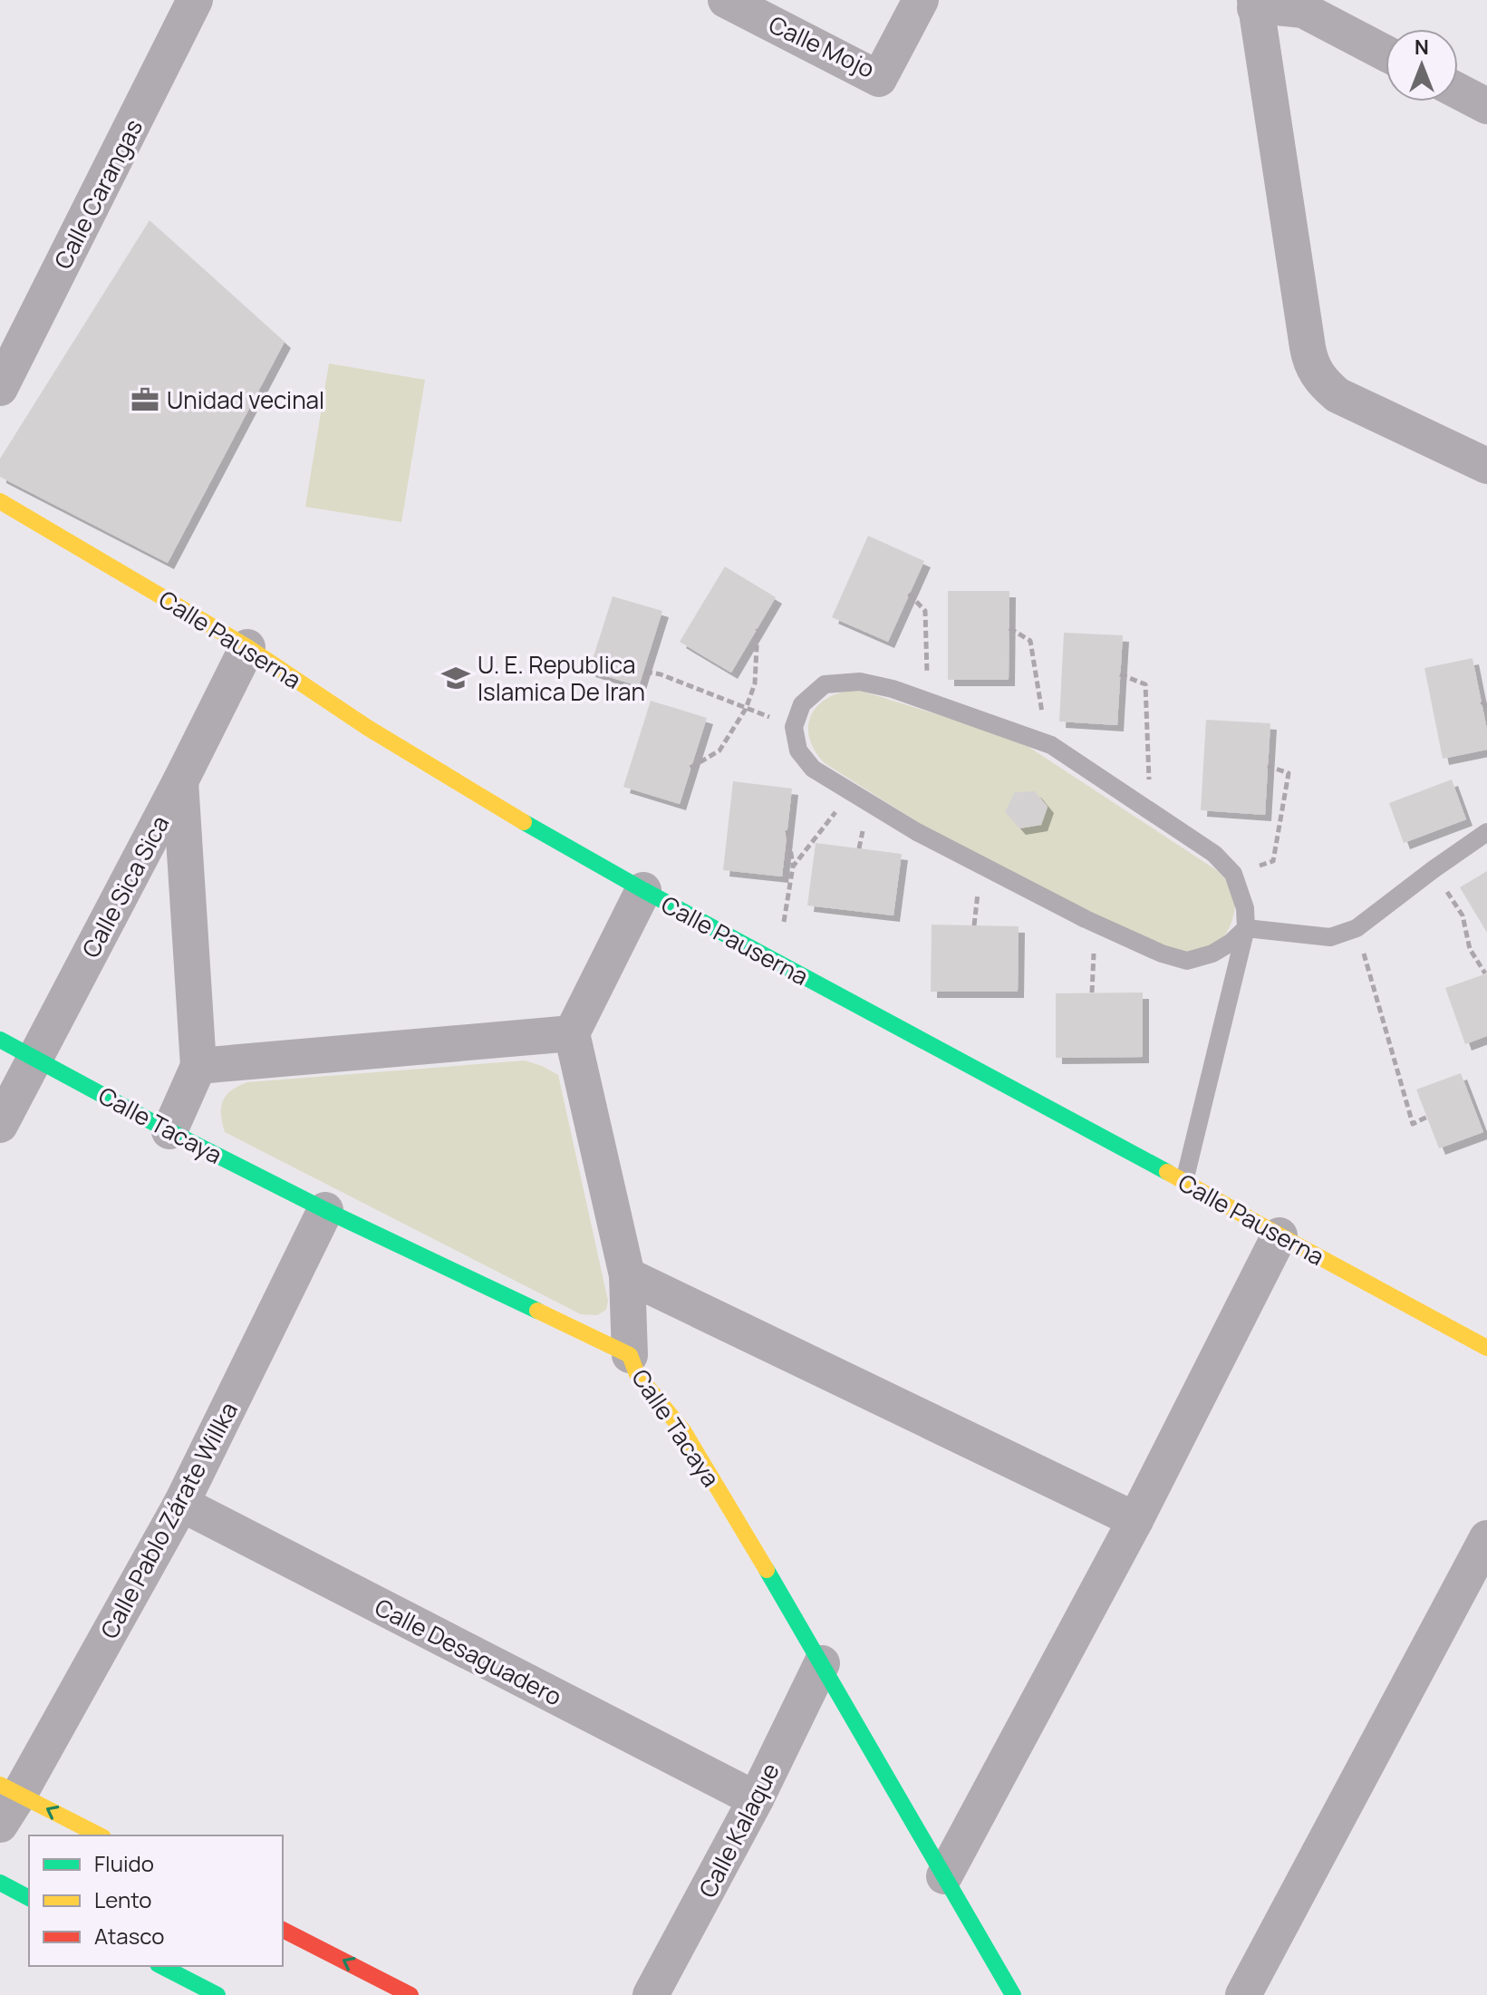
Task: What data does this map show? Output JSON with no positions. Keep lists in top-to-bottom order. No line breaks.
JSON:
{"streets":{"street":["Calle Mojo","Calle Carangas","Calle Pauserna","Calle Sica Sica","Calle Tacaya","Calle Pablo Zárate Willka","Calle Desaguadero","Calle Kalaque"]},"crossings":[["Calle Pauserna","Calle Sica Sica"],["Calle Sica Sica","Calle Tacaya"],["Calle Tacaya","Calle Pablo Zárate Willka"],["Calle Tacaya","Calle Kalaque"],["Calle Pablo Zárate Willka","Calle Desaguadero"],["Calle Desaguadero","Calle Kalaque"]],"places":{"office":["Unidad vecinal"],"school or university":["U. E. Republica Islamica De Iran"]},"legend":["Fluido","Lento","Atasco"],"north":"top"}
